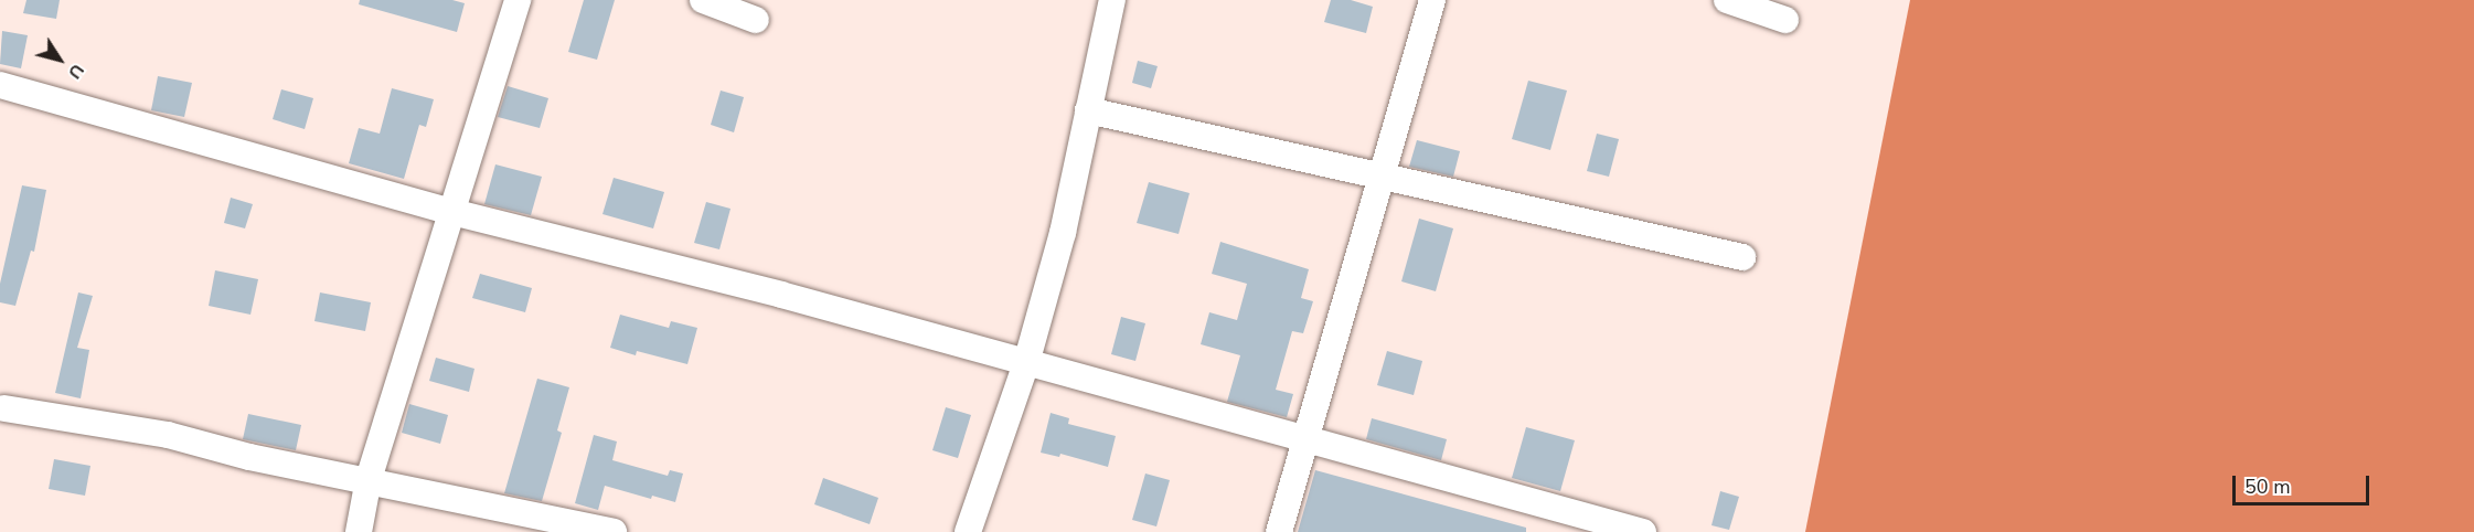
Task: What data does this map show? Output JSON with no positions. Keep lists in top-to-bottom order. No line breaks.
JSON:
{"scale_bar":"50 m","north":"bottom right"}
